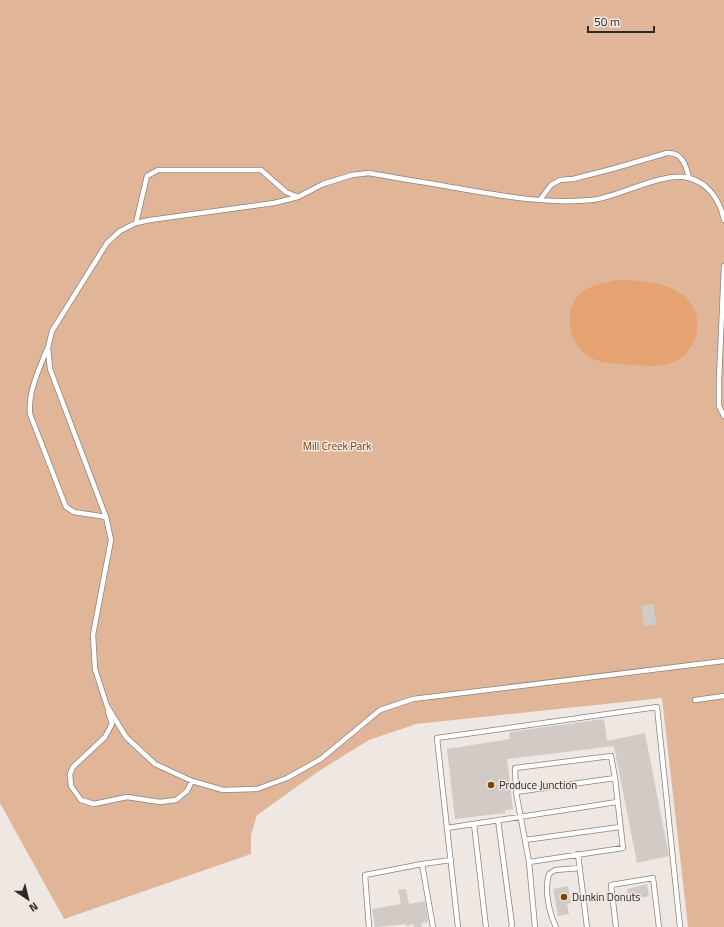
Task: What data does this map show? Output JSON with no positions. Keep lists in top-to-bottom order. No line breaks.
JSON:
{"parks":["Mill Creek Park"],"places":["Produce Junction","Dunkin Donuts"],"scale_bar":"50 m","north":"bottom right"}
